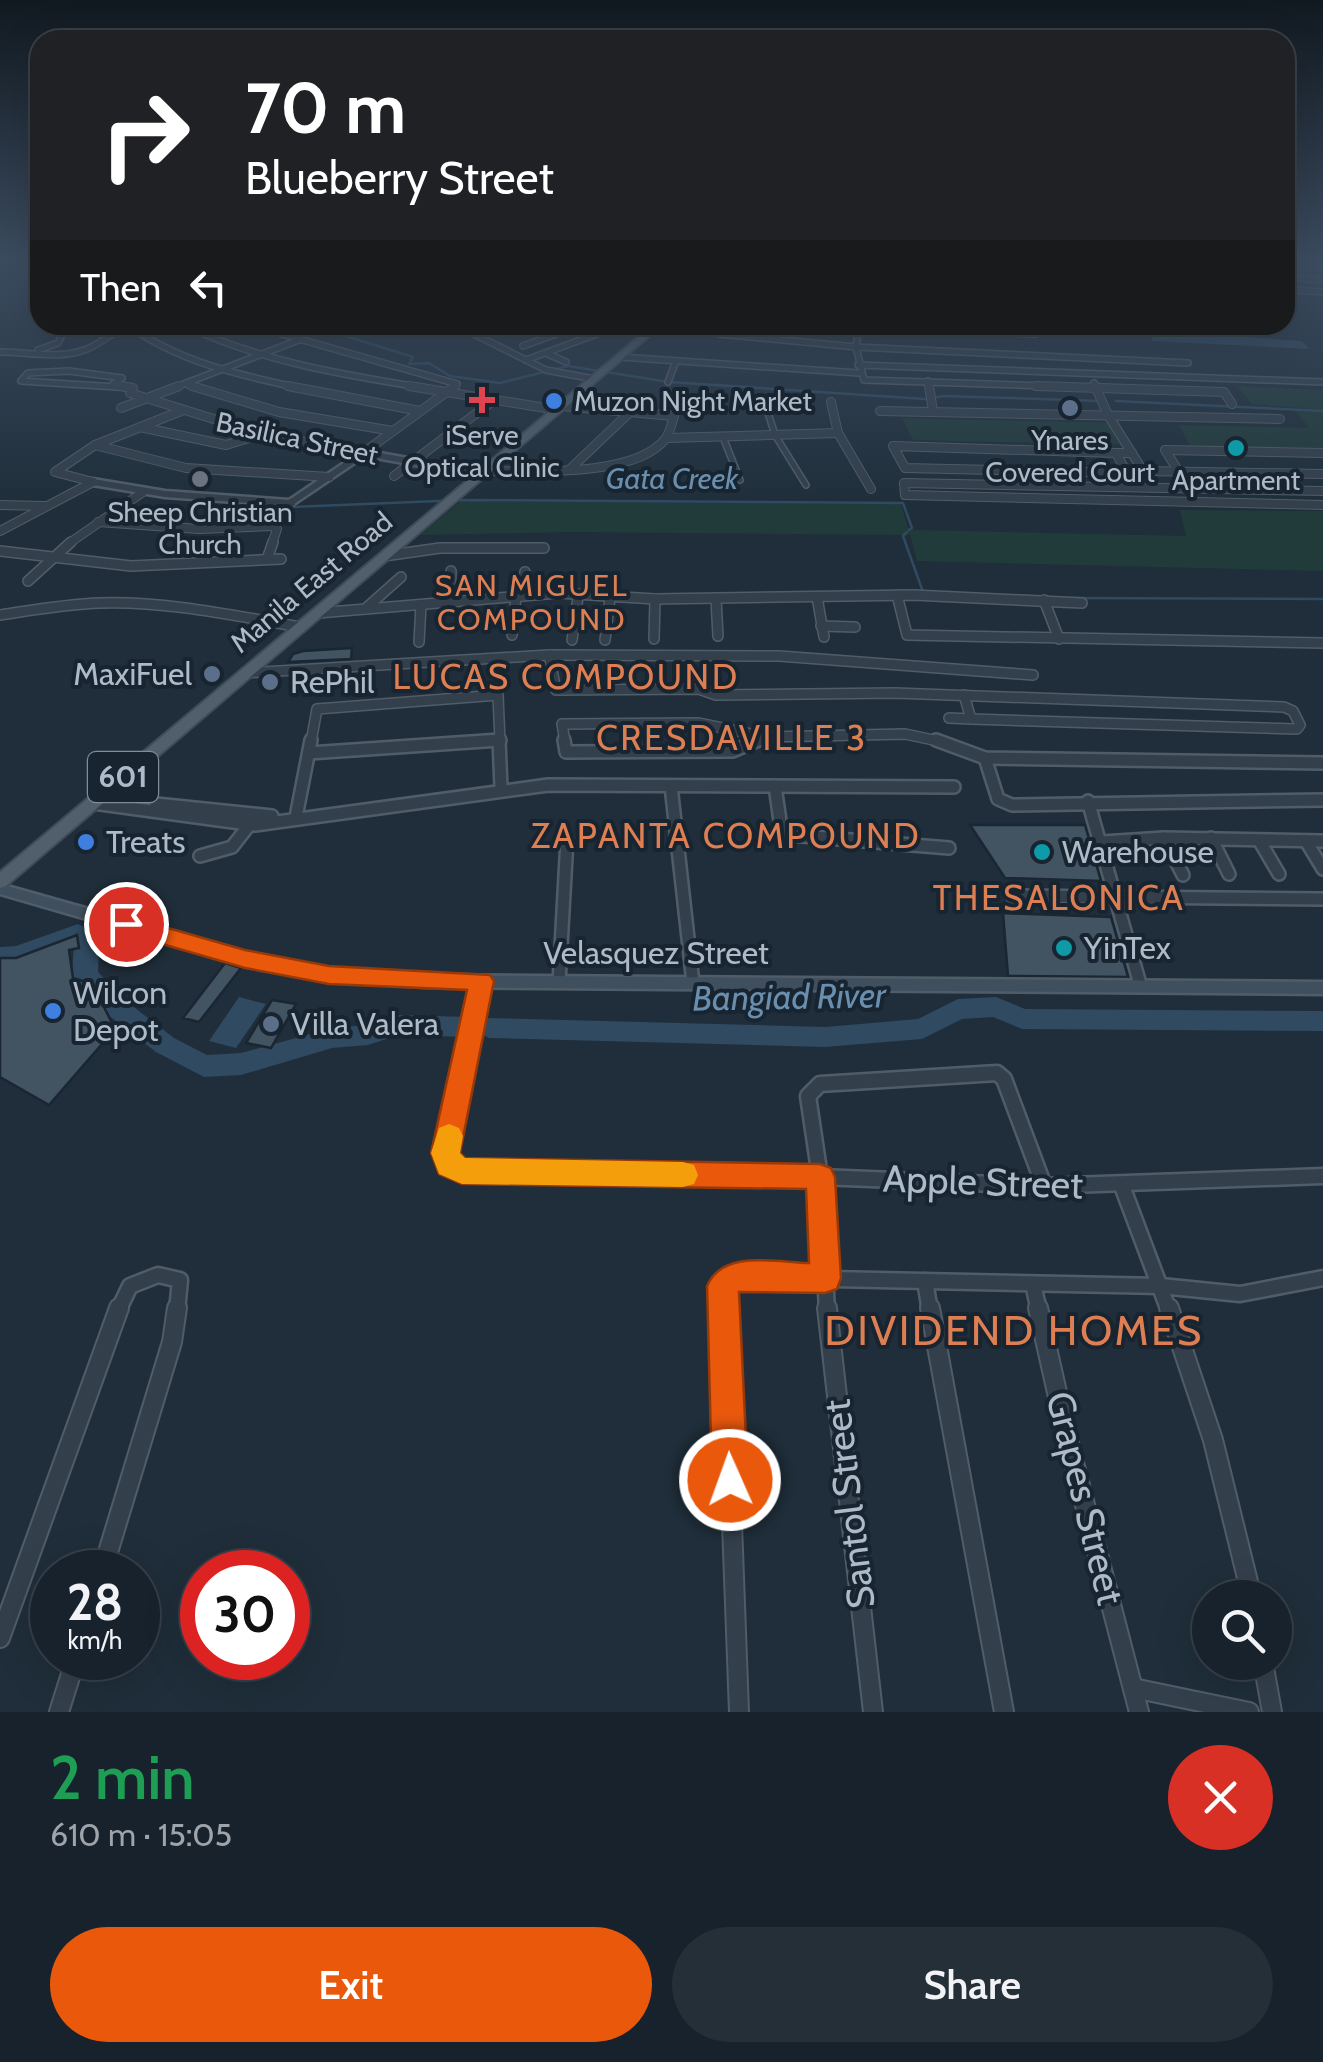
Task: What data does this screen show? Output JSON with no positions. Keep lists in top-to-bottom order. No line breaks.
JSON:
{"streets":{"main road":["Manila East Road","601","Velasquez Street"],"street":["Basilica Street","Apple Street","Grapes Street","Santol Street"]},"crossings":[["Basilica Street","Manila East Road"],["Manila East Road","Velasquez Street"],["Velasquez Street","Apple Street"],["Apple Street","Santol Street"]],"districts":["SAN MIGUEL COMPOUND","LUCAS COMPOUND","CRESDAVILLE 3","ZAPANTA COMPOUND","THESALONICA","DIVIDEND HOMES"],"water":["Gata Creek","Bangiad River"],"places":{"health":["iServe Optical Clinic"],"other":["Muzon Night Market","Ynares Covered Court","Apartment","Sheep Christian Church","MaxiFuel","RePhil","Treats","Warehouse","YinTex","Wilcon Depot","Villa Valera"]},"page":{"turn":["70 m","Blueberry Street"],"then":"Then","speed":"28 km/h","limit":"30","heading":["2 min","610 m · 15:05"],"buttons":["Exit","Share"]}}
